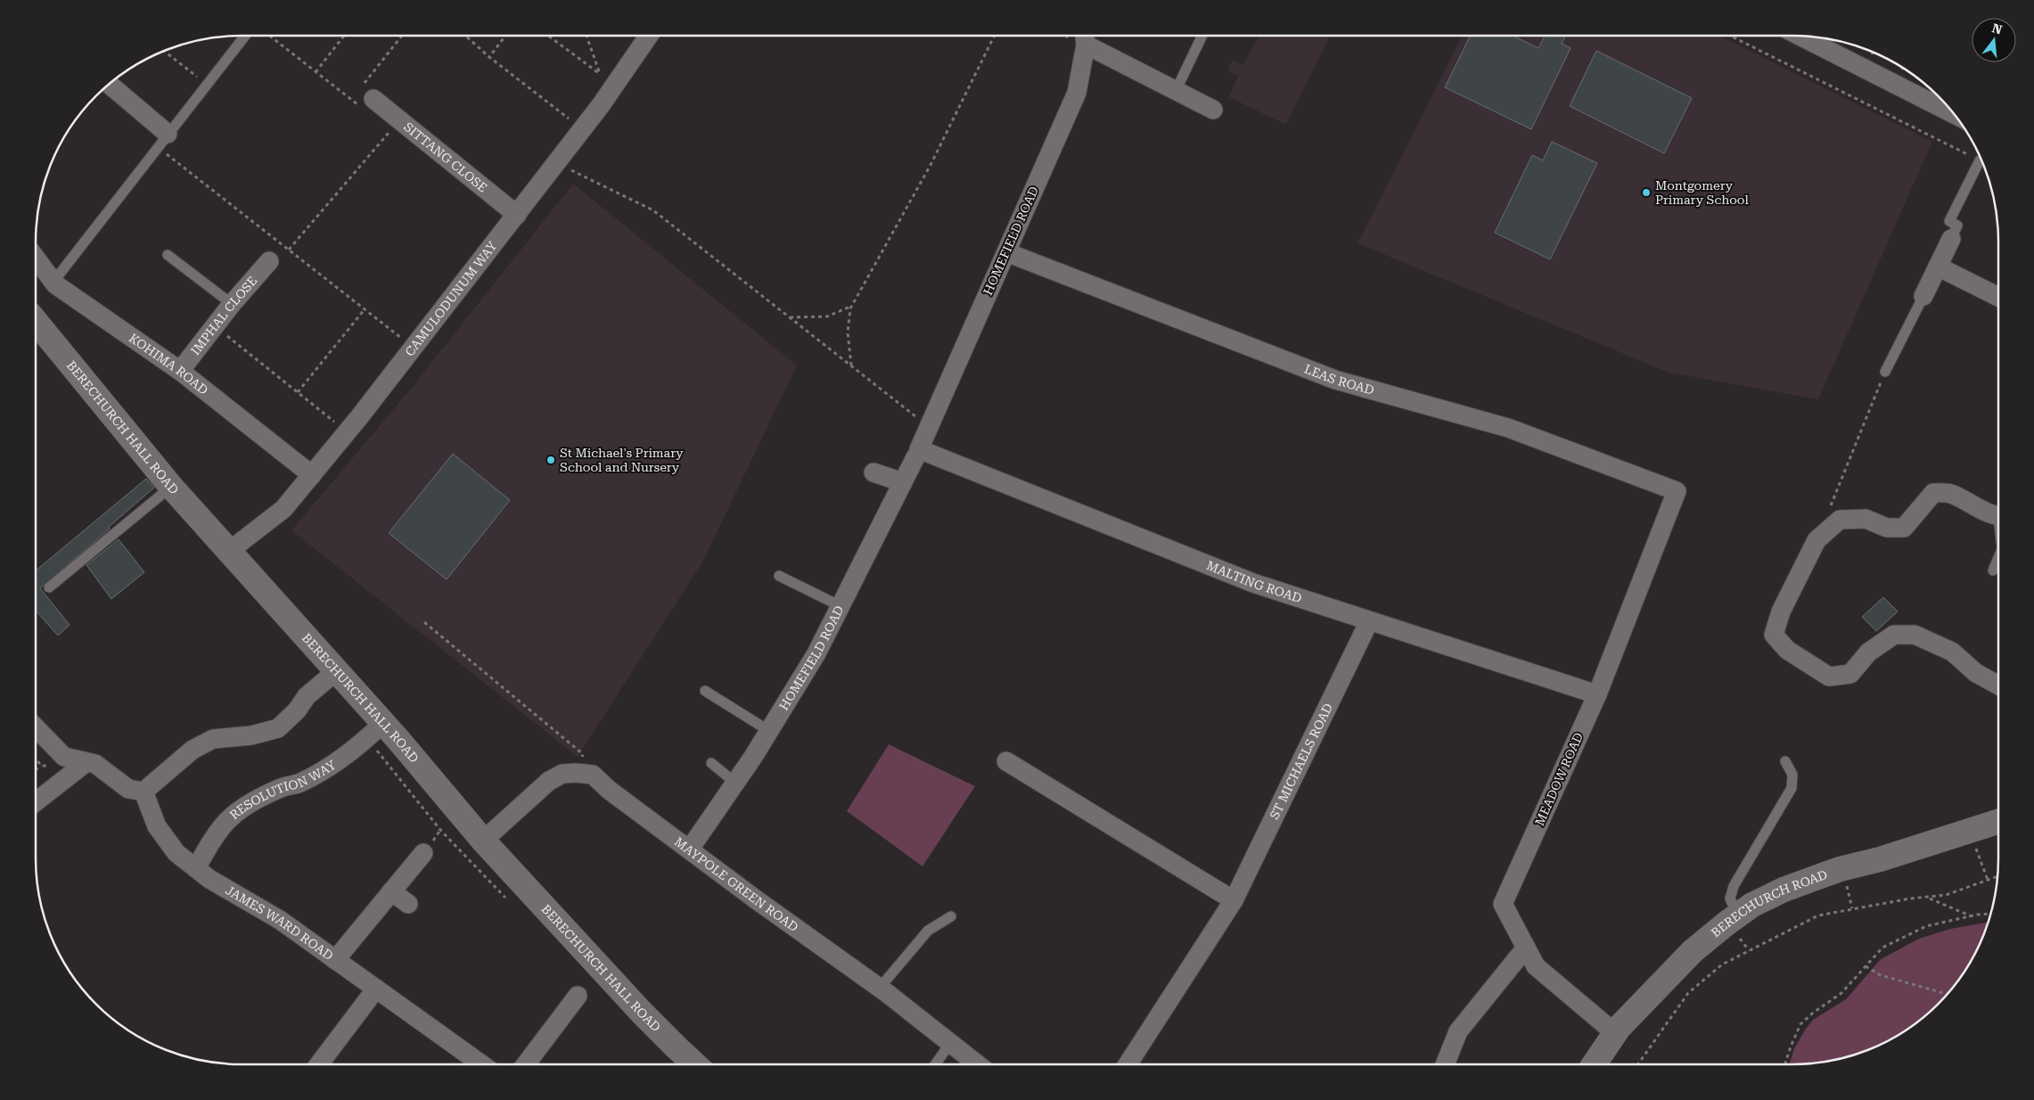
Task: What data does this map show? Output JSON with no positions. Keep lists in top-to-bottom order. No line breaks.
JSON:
{"streets":{"street":["SITTANG CLOSE","HOMEFIELD ROAD","CAMULODUNUM WAY","IMPHAL CLOSE","KOHIMA ROAD","LEAS ROAD","BERECHURCH HALL ROAD","MALTING ROAD","ST MICHAELS ROAD","MEADOW ROAD","RESOLUTION WAY","MAYPOLE GREEN ROAD","BERECHURCH ROAD","JAMES WARD ROAD"]},"crossings":[["SITTANG CLOSE","CAMULODUNUM WAY"],["HOMEFIELD ROAD","LEAS ROAD"],["HOMEFIELD ROAD","MALTING ROAD"],["HOMEFIELD ROAD","MAYPOLE GREEN ROAD"],["CAMULODUNUM WAY","KOHIMA ROAD"],["CAMULODUNUM WAY","BERECHURCH HALL ROAD"],["IMPHAL CLOSE","KOHIMA ROAD"],["LEAS ROAD","MEADOW ROAD"],["BERECHURCH HALL ROAD","RESOLUTION WAY"],["BERECHURCH HALL ROAD","MAYPOLE GREEN ROAD"],["MALTING ROAD","ST MICHAELS ROAD"],["MALTING ROAD","MEADOW ROAD"],["MEADOW ROAD","BERECHURCH ROAD"],["RESOLUTION WAY","JAMES WARD ROAD"]],"places":["Montgomery Primary School","St Michael's Primary School and Nursery"],"north":"top"}
